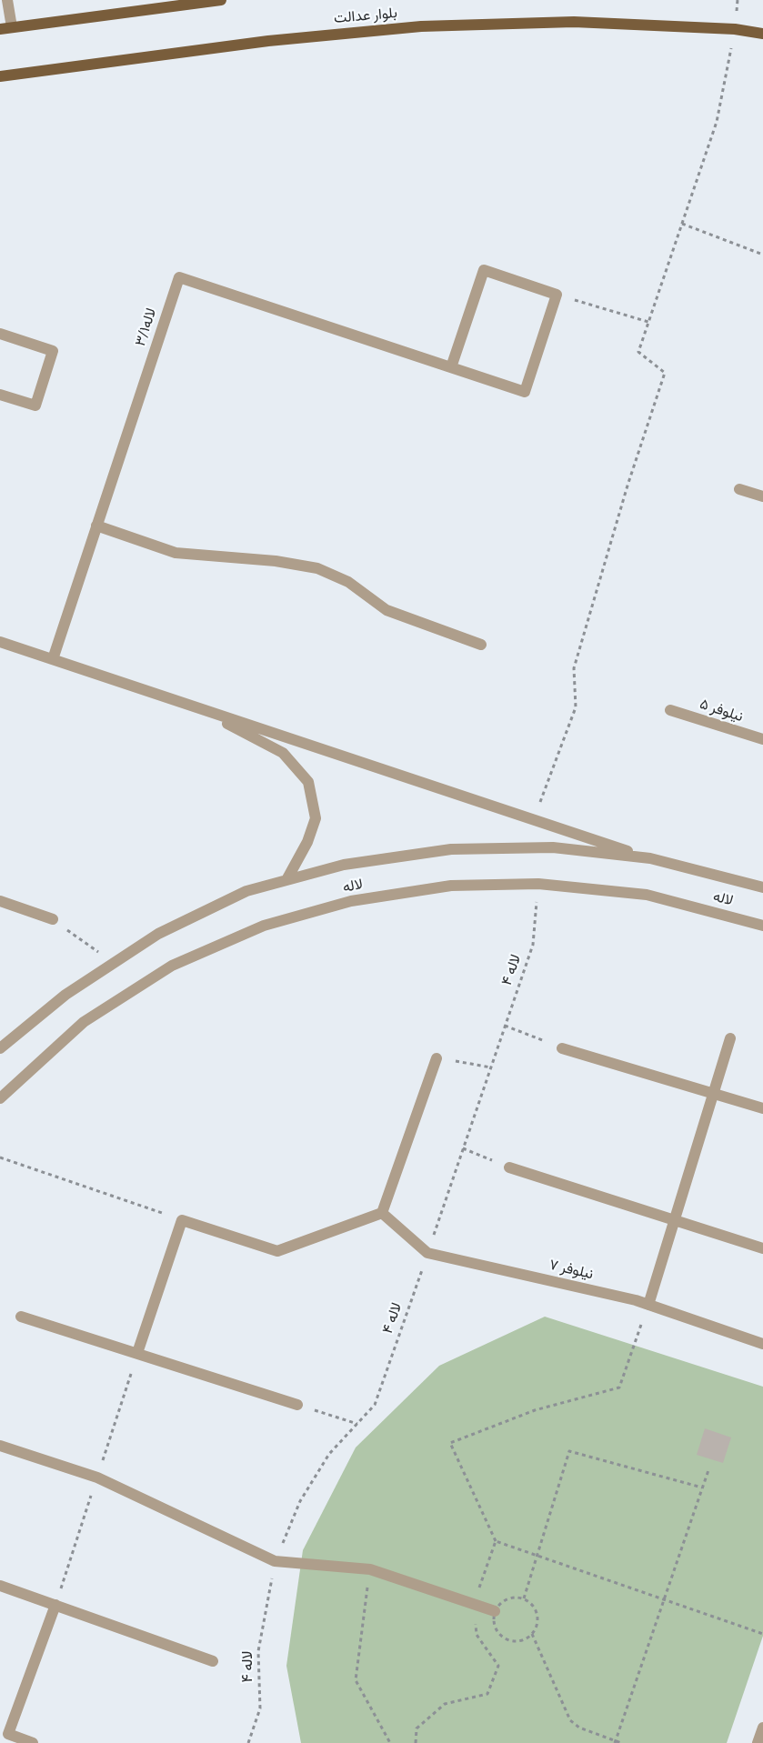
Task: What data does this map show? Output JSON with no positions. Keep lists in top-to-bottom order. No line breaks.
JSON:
{"streets":{"main road":["بلوار عدالت"],"street":["لاله۳/۱","نیلوفر ۵","لاله","نیلوفر ۷"],"path":["لاله ۴"]},"crossings":[["لاله","لاله ۴"],["لاله ۴","نیلوفر ۷"]]}
